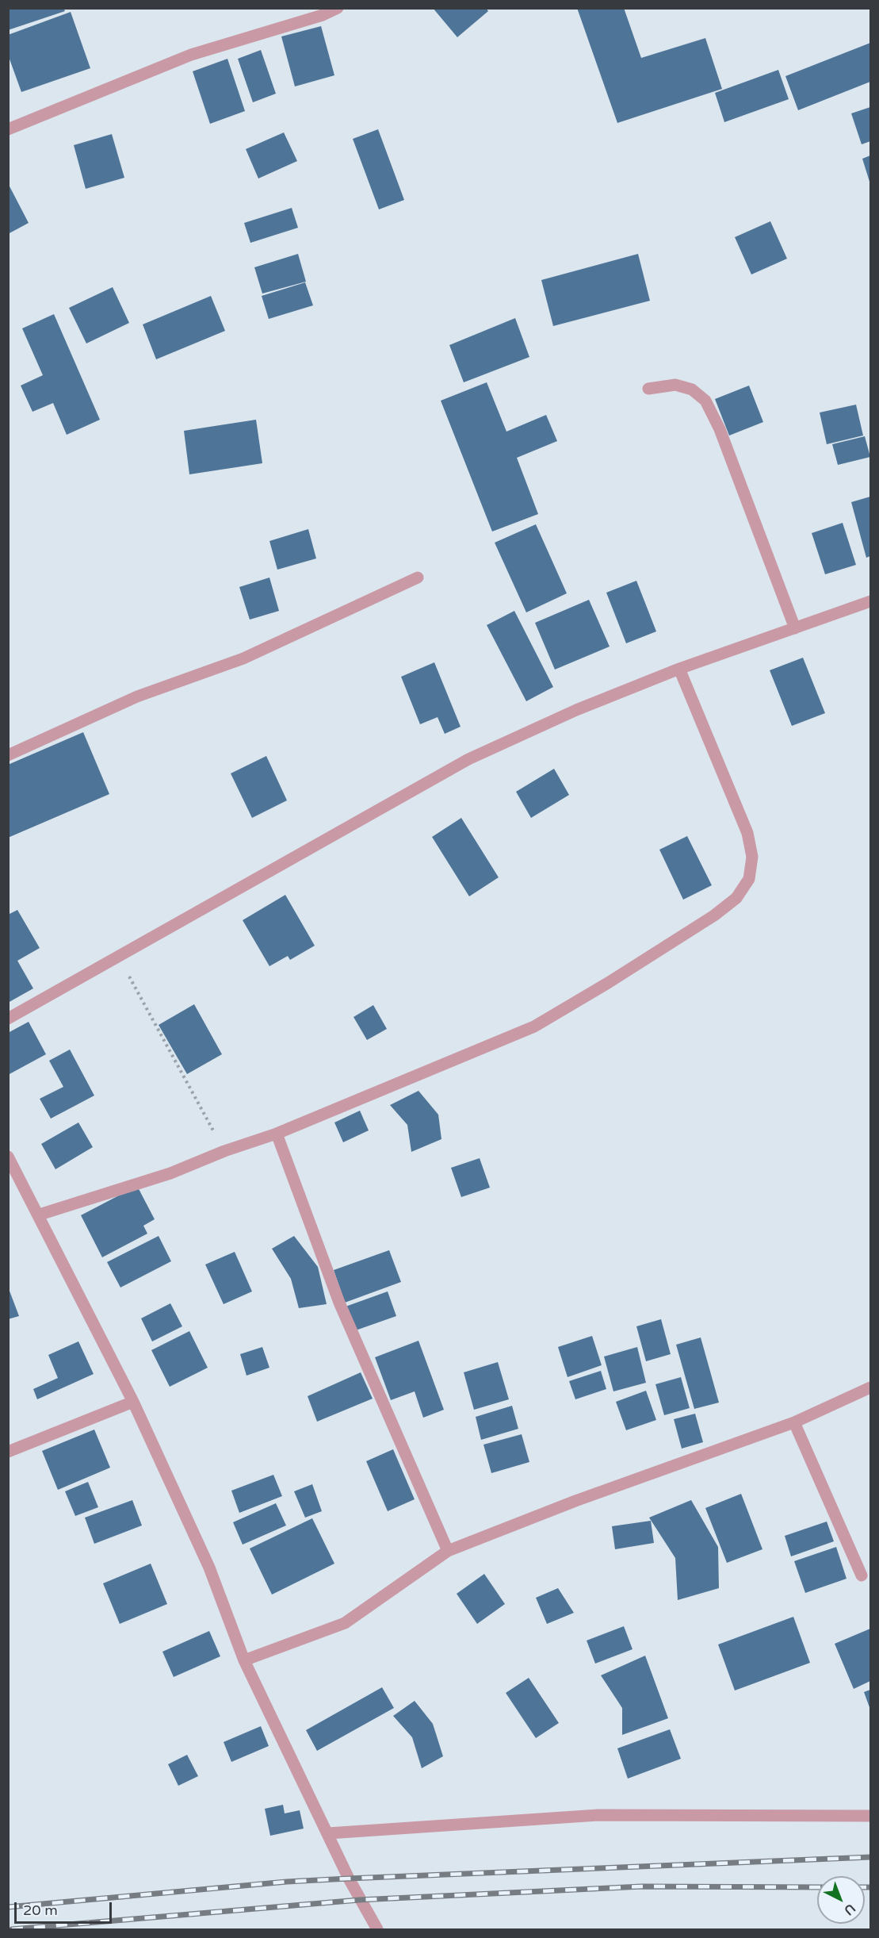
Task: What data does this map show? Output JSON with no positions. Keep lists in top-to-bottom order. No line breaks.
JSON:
{"scale_bar":"20 m","north":"bottom right"}
